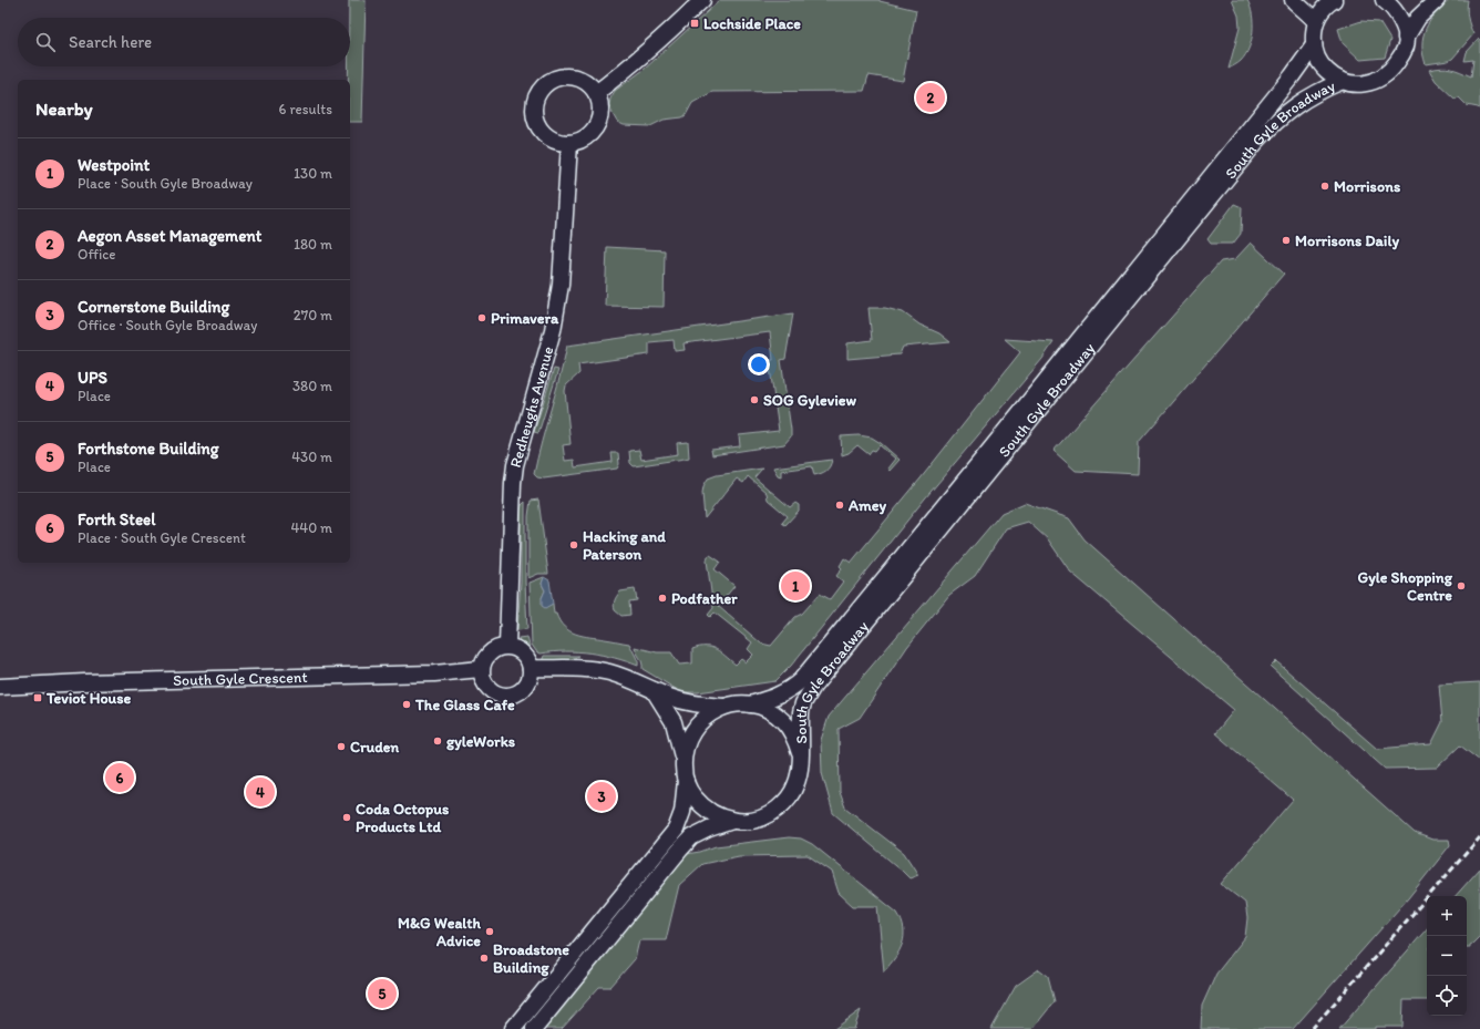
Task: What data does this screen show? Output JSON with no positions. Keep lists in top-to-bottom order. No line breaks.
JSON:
{"streets":{"street":["South Gyle Broadway","Redheughs Avenue","South Gyle Crescent"]},"crossings":[["Redheughs Avenue","South Gyle Crescent"]],"places":{"transit":["Lochside Place","Teviot House"],"other":["Morrisons","Morrisons Daily","Primavera","SOG Gyleview","Amey","Hacking and Paterson","Gyle Shopping Centre","Podfather","The Glass Cafe","gyleWorks","Cruden","Coda Octopus Products Ltd","M&G Wealth Advice","Broadstone Building"]},"page":{"search":"Search here","heading":["Nearby","6 results"],"pins":["2","1","6","4","3","5"],"list":[{"mark":"1","name":"Westpoint","note":"Place · South Gyle Broadway","value":"130 m"},{"mark":"2","name":"Aegon Asset Management","note":"Office","value":"180 m"},{"mark":"3","name":"Cornerstone Building","note":"Office · South Gyle Broadway","value":"270 m"},{"mark":"4","name":"UPS","note":"Place","value":"380 m"},{"mark":"5","name":"Forthstone Building","note":"Place","value":"430 m"},{"mark":"6","name":"Forth Steel","note":"Place · South Gyle Crescent","value":"440 m"}],"map_buttons":["+","−"]}}
